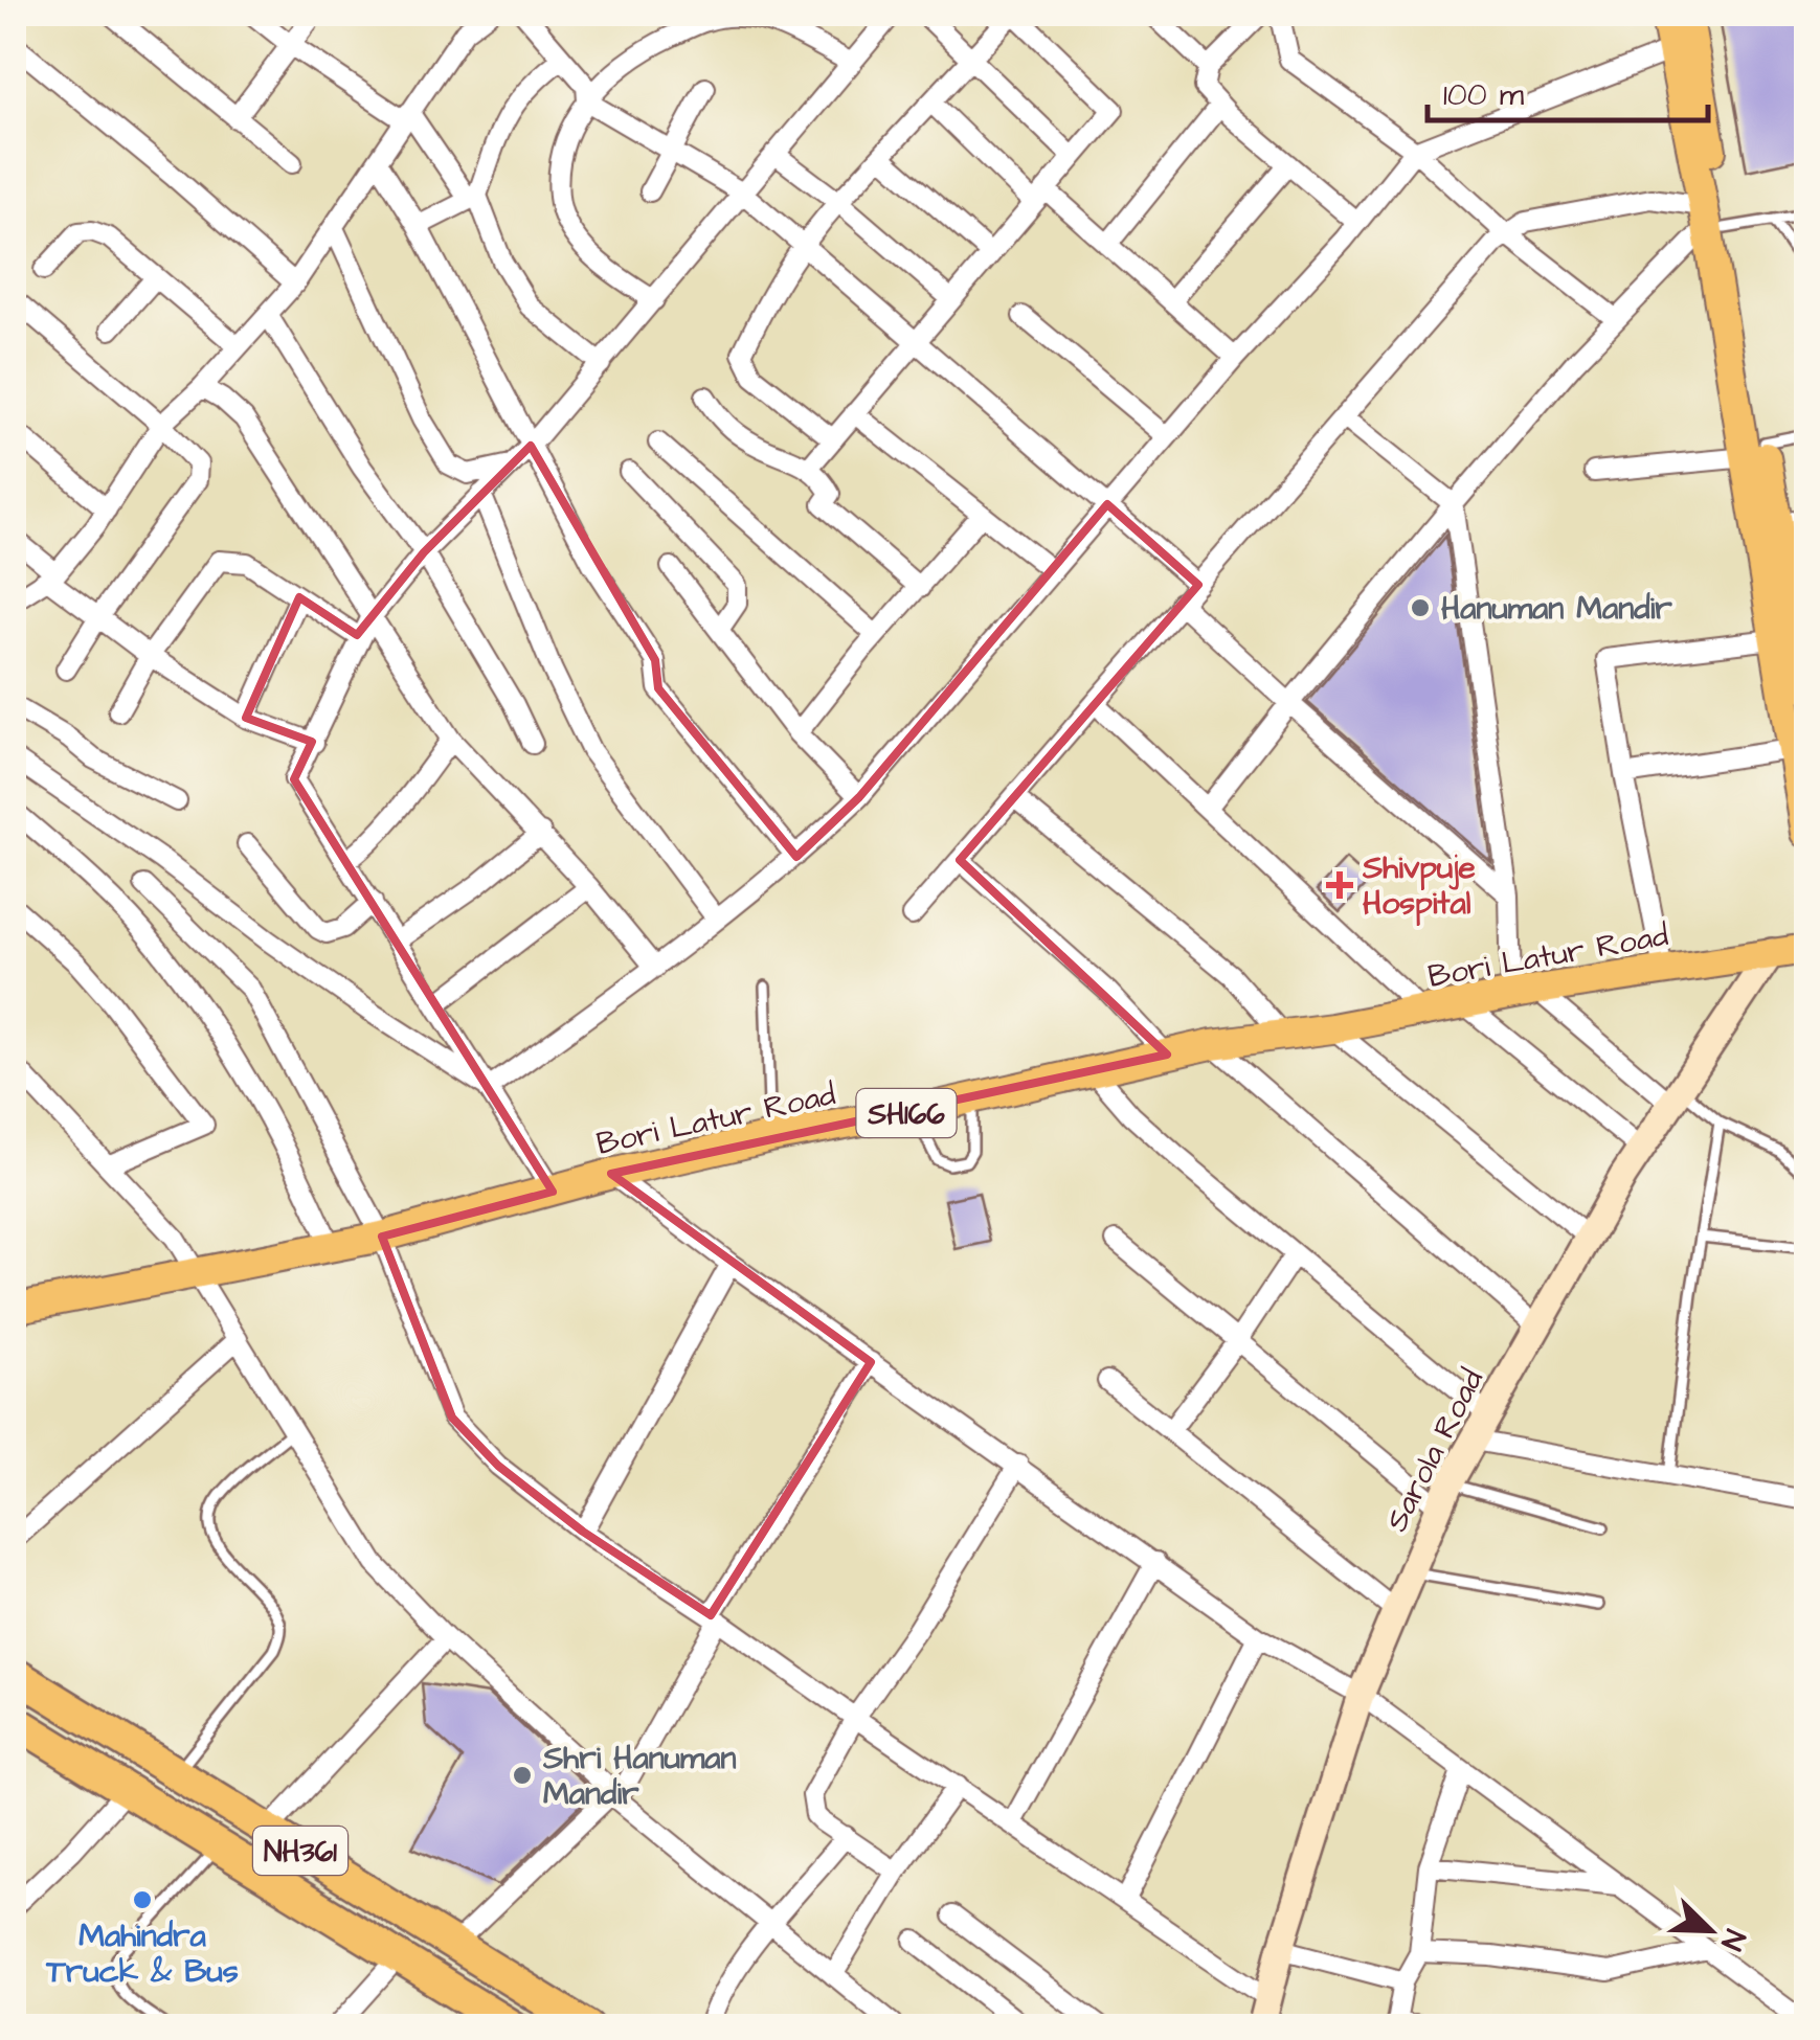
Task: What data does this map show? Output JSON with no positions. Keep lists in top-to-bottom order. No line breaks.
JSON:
{"streets":{"highway":["NH361"],"main road":["Bori Latur Road","SH166","Sarola Road"]},"crossings":[["Bori Latur Road","Sarola Road"]],"places":{"other":["Hanuman Mandir","Shri Hanuman Mandir","Mahindra Truck & Bus"],"health":["Shivpuje Hospital"]},"scale_bar":"100 m","north":"bottom right"}
